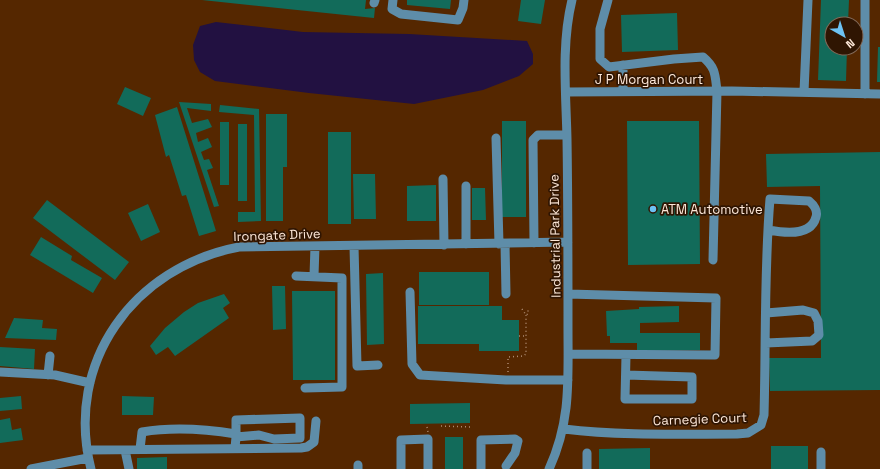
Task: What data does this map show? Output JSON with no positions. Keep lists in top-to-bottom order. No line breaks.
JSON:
{"streets":{"street":["J P Morgan Court","Irongate Drive","Industrial Park Drive","Carnegie Court"]},"crossings":[["J P Morgan Court","Industrial Park Drive"],["Irongate Drive","Industrial Park Drive"],["Industrial Park Drive","Carnegie Court"]],"places":["ATM Automotive"],"north":"bottom right"}
